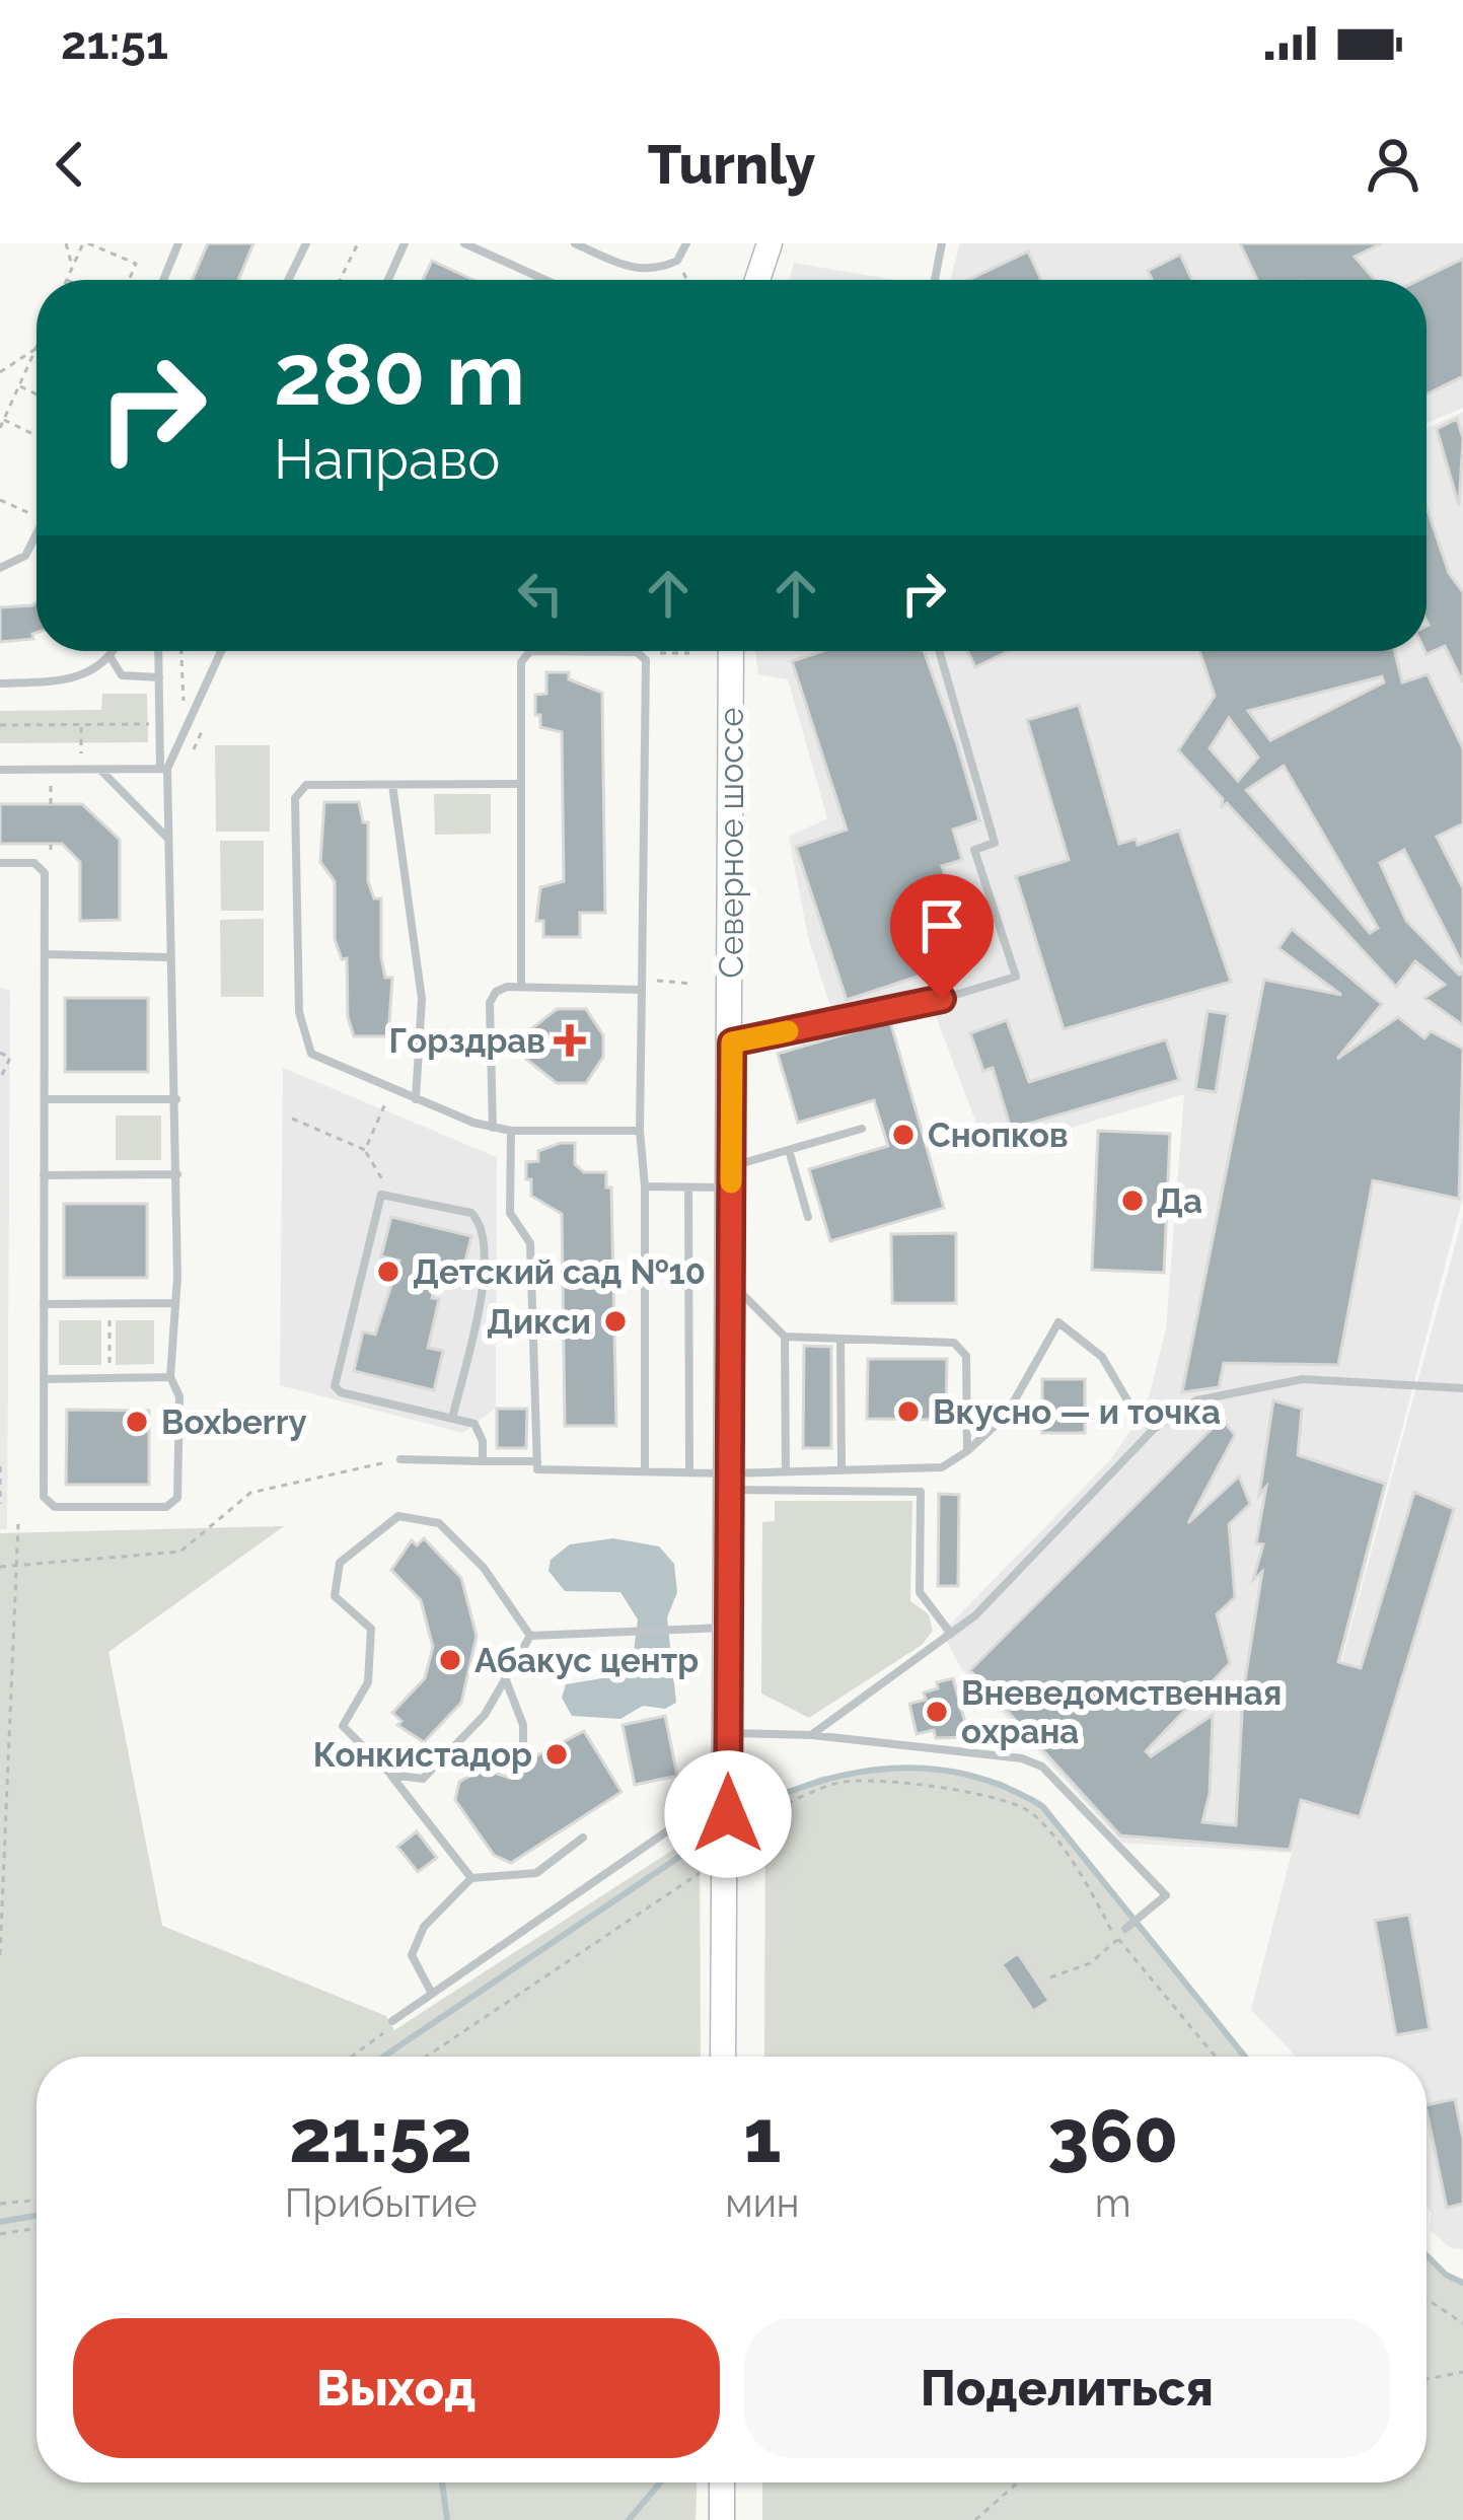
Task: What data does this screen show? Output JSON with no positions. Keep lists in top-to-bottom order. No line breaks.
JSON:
{"streets":{"main road":["Северное шоссе"]},"places":{"health":["Горздрав"],"other":["Снопков","Да","Детский сад №10","Дикси","Вкусно — и точка","Boxberry","Абакус центр","Вневедомственная охрана","Конкистадор"]},"page":{"status":"21:51","header":"Turnly","turn":["280 m","Направо"],"eta":["21:52","Прибытие","1","мин","360","m"],"buttons":["Выход","Поделиться"]}}
